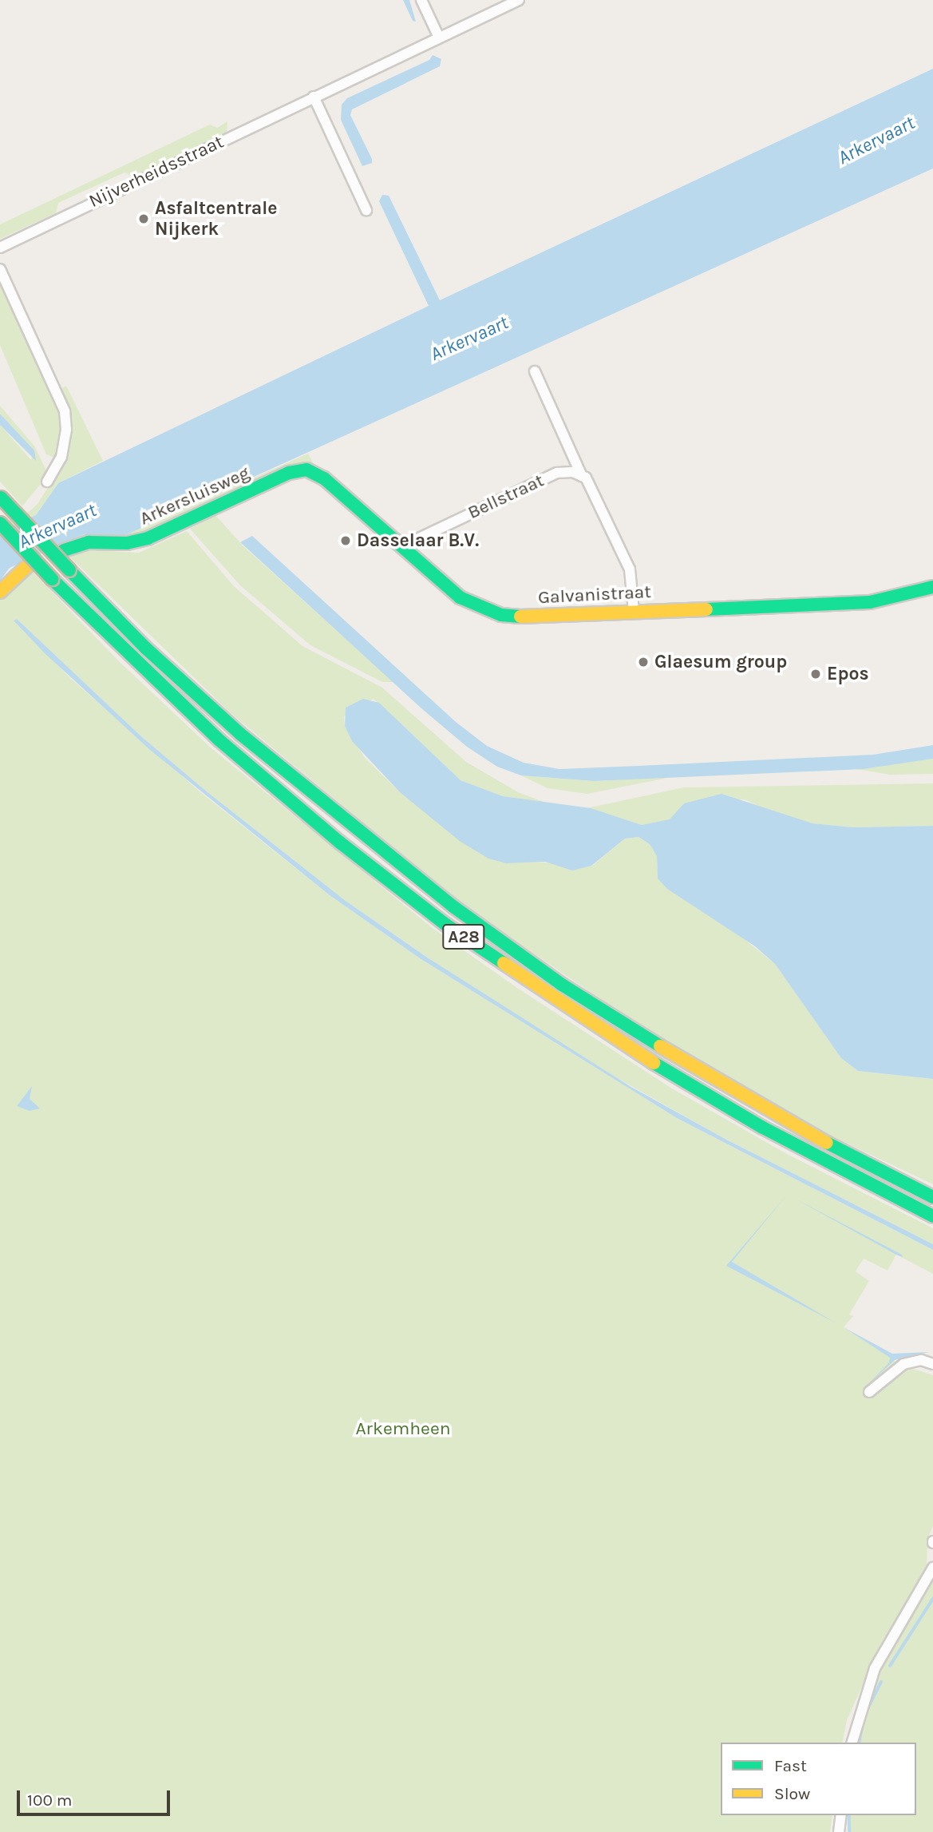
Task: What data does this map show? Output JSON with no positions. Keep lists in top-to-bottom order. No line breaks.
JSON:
{"streets":{"main road":["Arkersluisweg","Galvanistraat","A28"],"street":["Nijverheidsstraat","Bellstraat"]},"crossings":[["Arkersluisweg","Galvanistraat"],["Bellstraat","Galvanistraat"]],"water":["Arkervaart"],"parks":["Arkemheen"],"places":["Asfaltcentrale Nijkerk","Dasselaar B.V.","Glaesum group","Epos"],"legend":["Fast","Slow"],"scale_bar":"100 m"}
